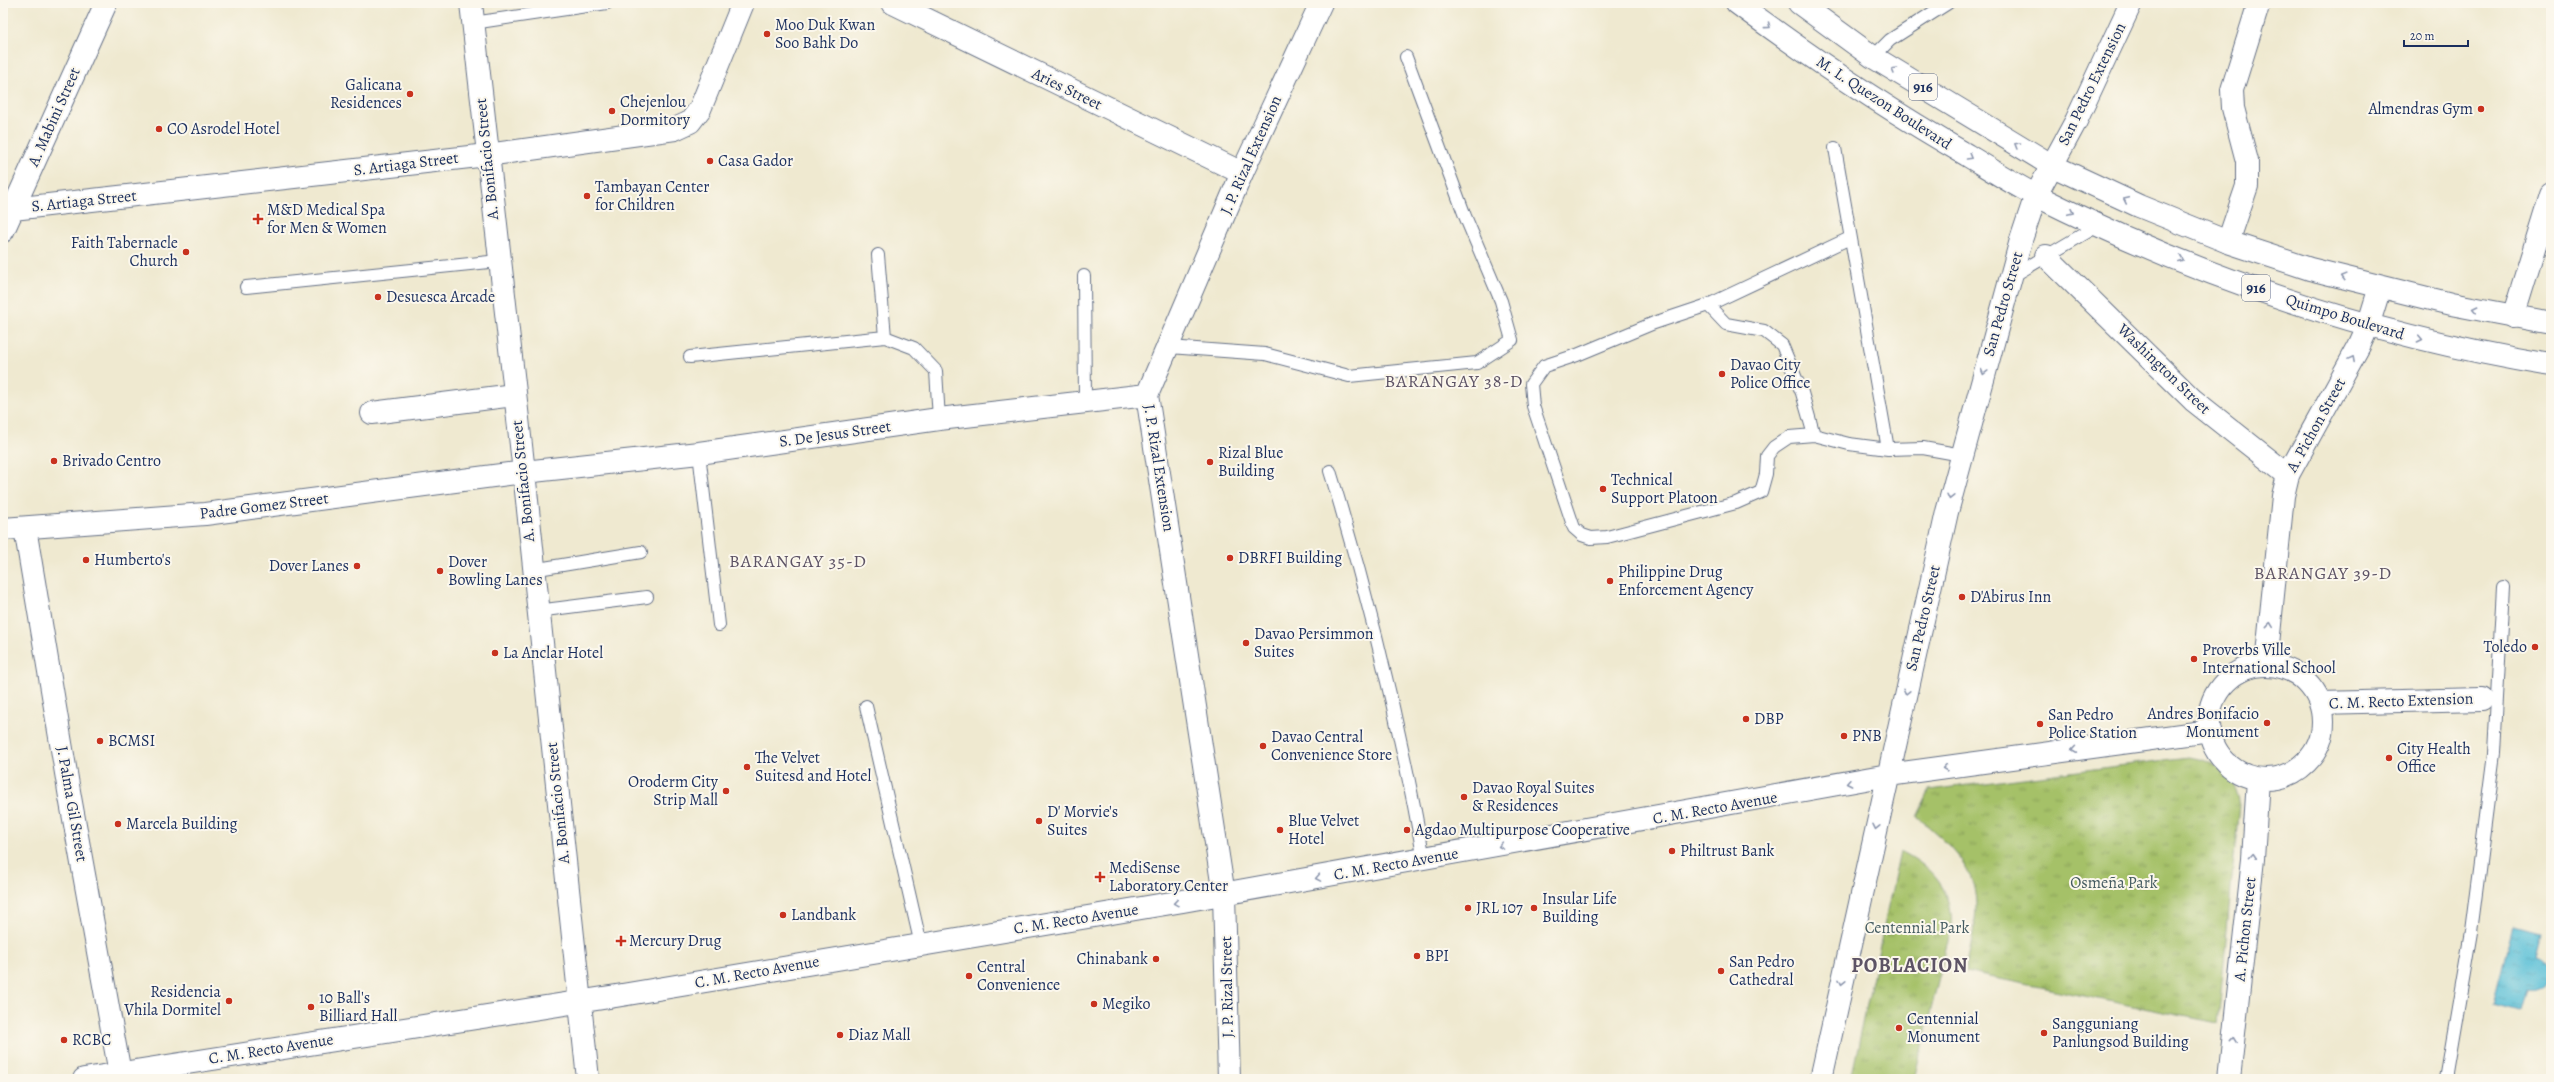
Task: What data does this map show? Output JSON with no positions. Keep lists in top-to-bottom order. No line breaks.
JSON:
{"streets":{"street":["San Pedro Extension","916","Aries Street","M. L. Quezon Boulevard","A. Mabini Street","J. P. Rizal Extension","A. Bonifacio Street","S. Artiaga Street","San Pedro Street","Quimpo Boulevard","Washington Street","A. Pichon Street","S. De Jesus Street","Padre Gomez Street","C. M. Recto Extension","J. Palma Gil Street","C. M. Recto Avenue","J. P. Rizal Street"]},"crossings":[["San Pedro Extension","916"],["San Pedro Extension","M. L. Quezon Boulevard"],["San Pedro Extension","San Pedro Street"],["916","M. L. Quezon Boulevard"],["916","San Pedro Street"],["916","A. Pichon Street"],["Aries Street","J. P. Rizal Extension"],["M. L. Quezon Boulevard","San Pedro Street"],["M. L. Quezon Boulevard","Quimpo Boulevard"],["A. Mabini Street","S. Artiaga Street"],["J. P. Rizal Extension","S. De Jesus Street"],["J. P. Rizal Extension","C. M. Recto Avenue"],["J. P. Rizal Extension","J. P. Rizal Street"],["A. Bonifacio Street","S. Artiaga Street"],["A. Bonifacio Street","S. De Jesus Street"],["A. Bonifacio Street","Padre Gomez Street"],["A. Bonifacio Street","C. M. Recto Avenue"],["San Pedro Street","Quimpo Boulevard"],["San Pedro Street","C. M. Recto Avenue"],["Quimpo Boulevard","A. Pichon Street"],["Washington Street","A. Pichon Street"],["A. Pichon Street","C. M. Recto Extension"],["A. Pichon Street","C. M. Recto Avenue"],["S. De Jesus Street","Padre Gomez Street"],["Padre Gomez Street","J. Palma Gil Street"],["C. M. Recto Extension","C. M. Recto Avenue"],["J. Palma Gil Street","C. M. Recto Avenue"],["C. M. Recto Avenue","J. P. Rizal Street"]],"one_way":["San Pedro Street","A. Pichon Street","C. M. Recto Avenue"],"districts":["BARANGAY 38-D","BARANGAY 35-D","BARANGAY 39-D","POBLACION"],"parks":["Osmeña Park","Centennial Park"],"places":{"other":["Moo Duk Kwan Soo Bahk Do","Galicana Residences","Almendras Gym","Chejenlou Dormitory","CO Asrodel Hotel","Casa Gador","Tambayan Center for Children","Faith Tabernacle Church","Desuesca Arcade","Davao City Police Office","Brivado Centro","Rizal Blue Building","Technical Support Platoon","DBRFI Building","Humberto's","Dover Lanes","Dover Bowling Lanes","Philippine Drug Enforcement Agency","D'Abirus Inn","Davao Persimmon Suites","Toledo","La Anclar Hotel","Proverbs Ville International School","DBP","Andres Bonifacio Monument","San Pedro Police Station","PNB","BCMSI","Davao Central Convenience Store","City Health Office","The Velvet Suitesd and Hotel","Oroderm City Strip Mall","Davao Royal Suites & Residences","D' Morvie's Suites","Marcela Building","Blue Velvet Hotel","Agdao Multipurpose Cooperative","Philtrust Bank","JRL 107","Insular Life Building","Landbank","BPI","Chinabank","San Pedro Cathedral","Central Convenience","Residencia Vhila Dormitel","Megiko","10 Ball's Billiard Hall","Centennial Monument","Sangguniang Panlungsod Building","Diaz Mall","RCBC"],"health":["M&D Medical Spa for Men & Women","MediSense Laboratory Center","Mercury Drug"]},"scale_bar":"20 m"}
